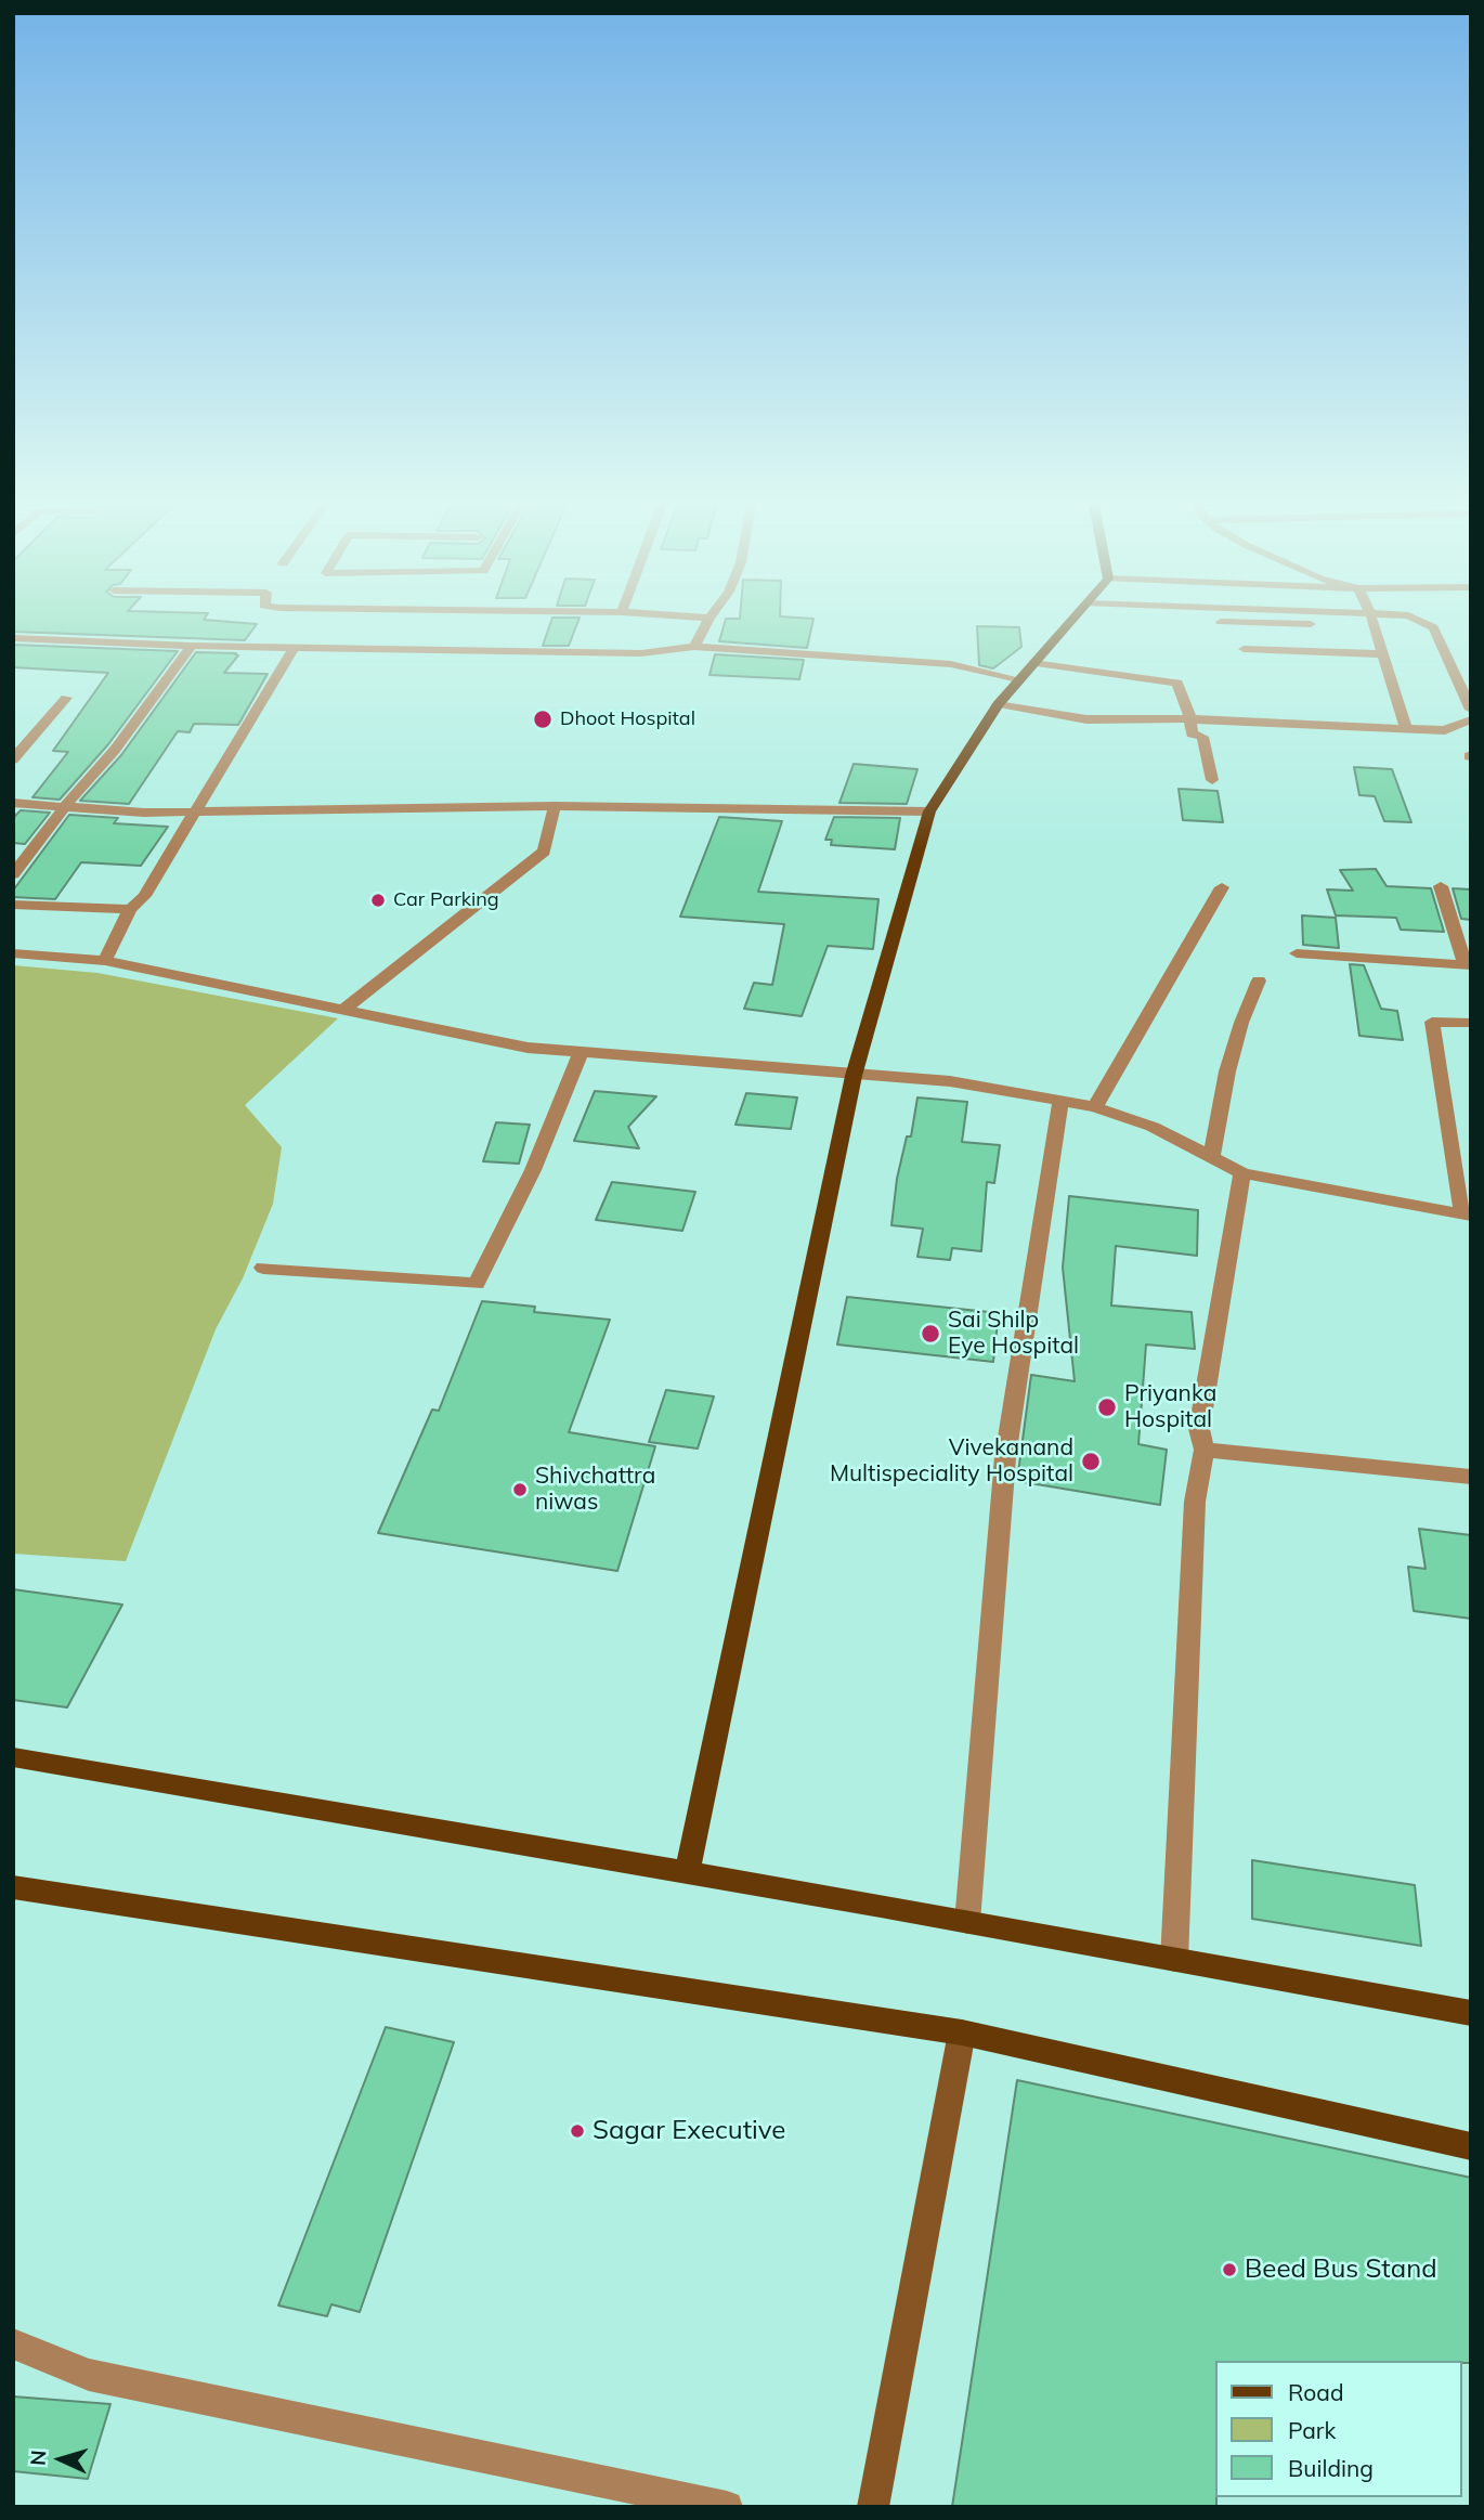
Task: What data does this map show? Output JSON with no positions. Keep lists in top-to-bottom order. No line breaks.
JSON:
{"places":["Dhoot Hospital","Car Parking","Sai Shilp Eye Hospital","Priyanka Hospital","Vivekanand Multispeciality Hospital","Shivchattra niwas","Sagar Executive","Beed Bus Stand"],"legend":["Road","Park","Building"],"north":"left"}
